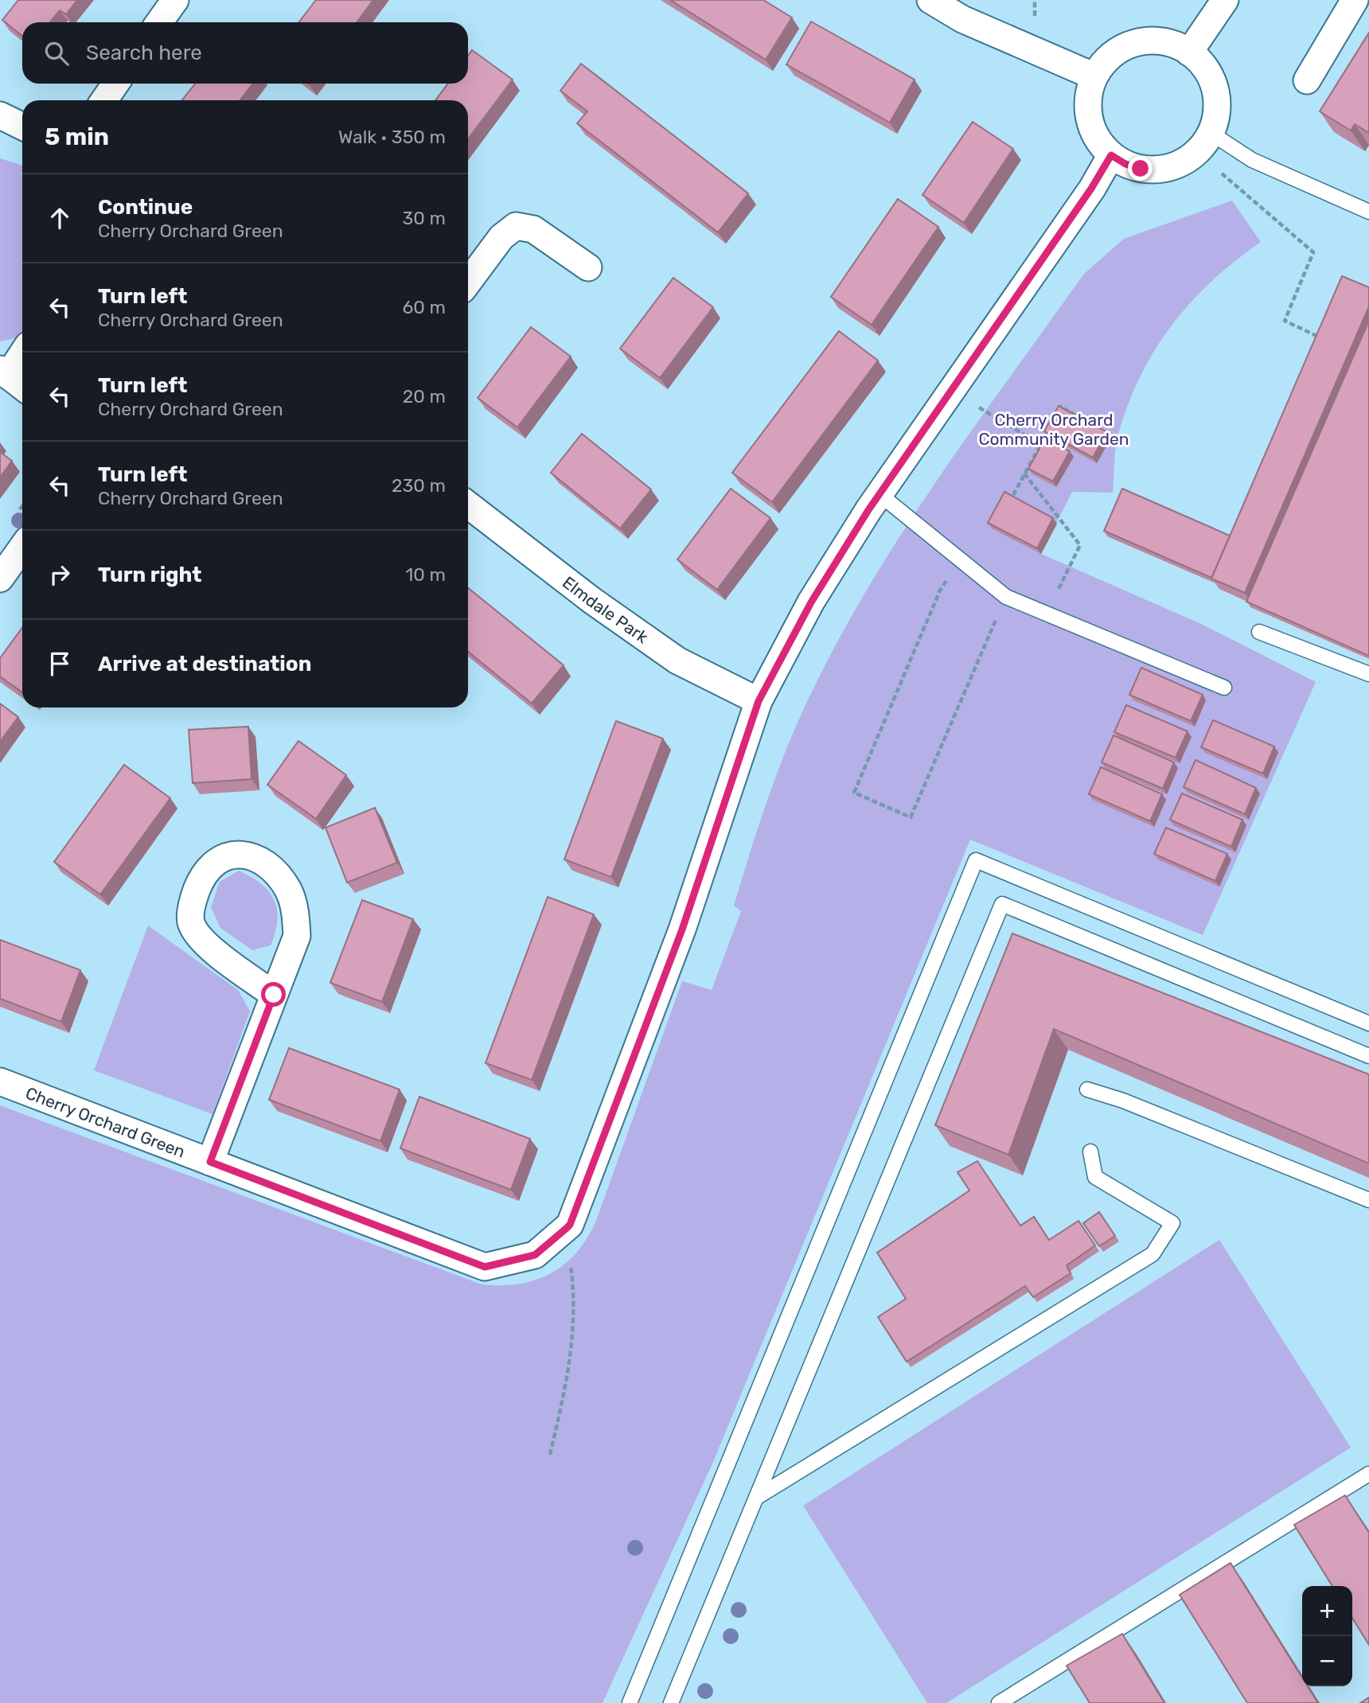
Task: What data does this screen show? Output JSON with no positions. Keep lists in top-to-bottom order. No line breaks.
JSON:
{"streets":{"street":["Elmdale Park","Cherry Orchard Green"]},"crossings":[["Elmdale Park","Cherry Orchard Green"]],"parks":["Cherry Orchard Community Garden"],"page":{"search":"Search here","heading":["5 min","Walk · 350 m"],"list":[["Continue","Cherry Orchard Green","30 m"],["Turn left","Cherry Orchard Green","60 m"],["Turn left","Cherry Orchard Green","20 m"],["Turn left","Cherry Orchard Green","230 m"],["Turn right","10 m"],"Arrive at destination"],"map_buttons":["+","−"]}}
